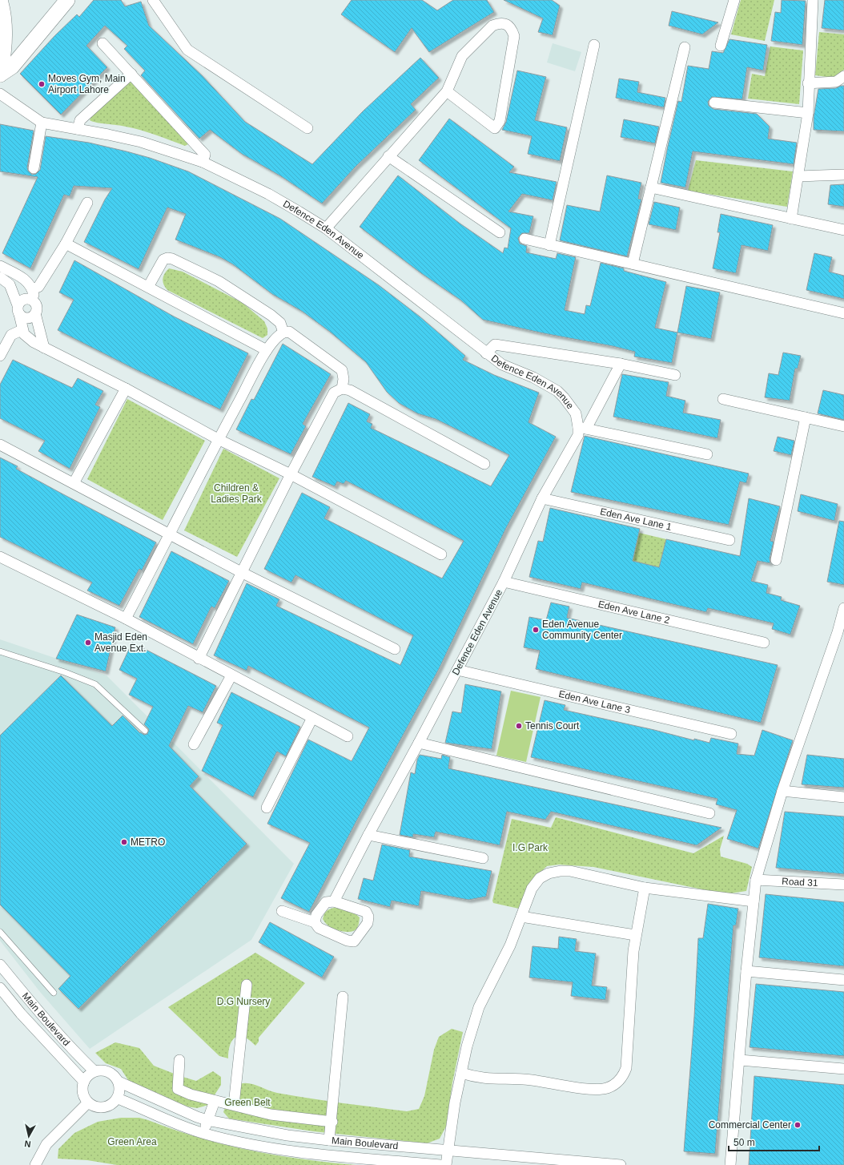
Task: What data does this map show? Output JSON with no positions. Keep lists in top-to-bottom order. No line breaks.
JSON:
{"streets":{"street":["Defence Eden Avenue","Eden Ave Lane 1","Eden Ave Lane 2","Eden Ave Lane 3","Road 31","Main Boulevard"]},"crossings":[["Defence Eden Avenue","Eden Ave Lane 1"],["Defence Eden Avenue","Eden Ave Lane 2"],["Defence Eden Avenue","Eden Ave Lane 3"]],"parks":["Children & Ladies Park","I.G Park","D.G Nursery","Green Belt","Green Area"],"places":["Moves Gym, Main Airport Lahore","Eden Avenue Community Center","Masjid Eden Avenue Ext.","Tennis Court","METRO","Commercial Center"],"scale_bar":"50 m","north":"bottom"}
